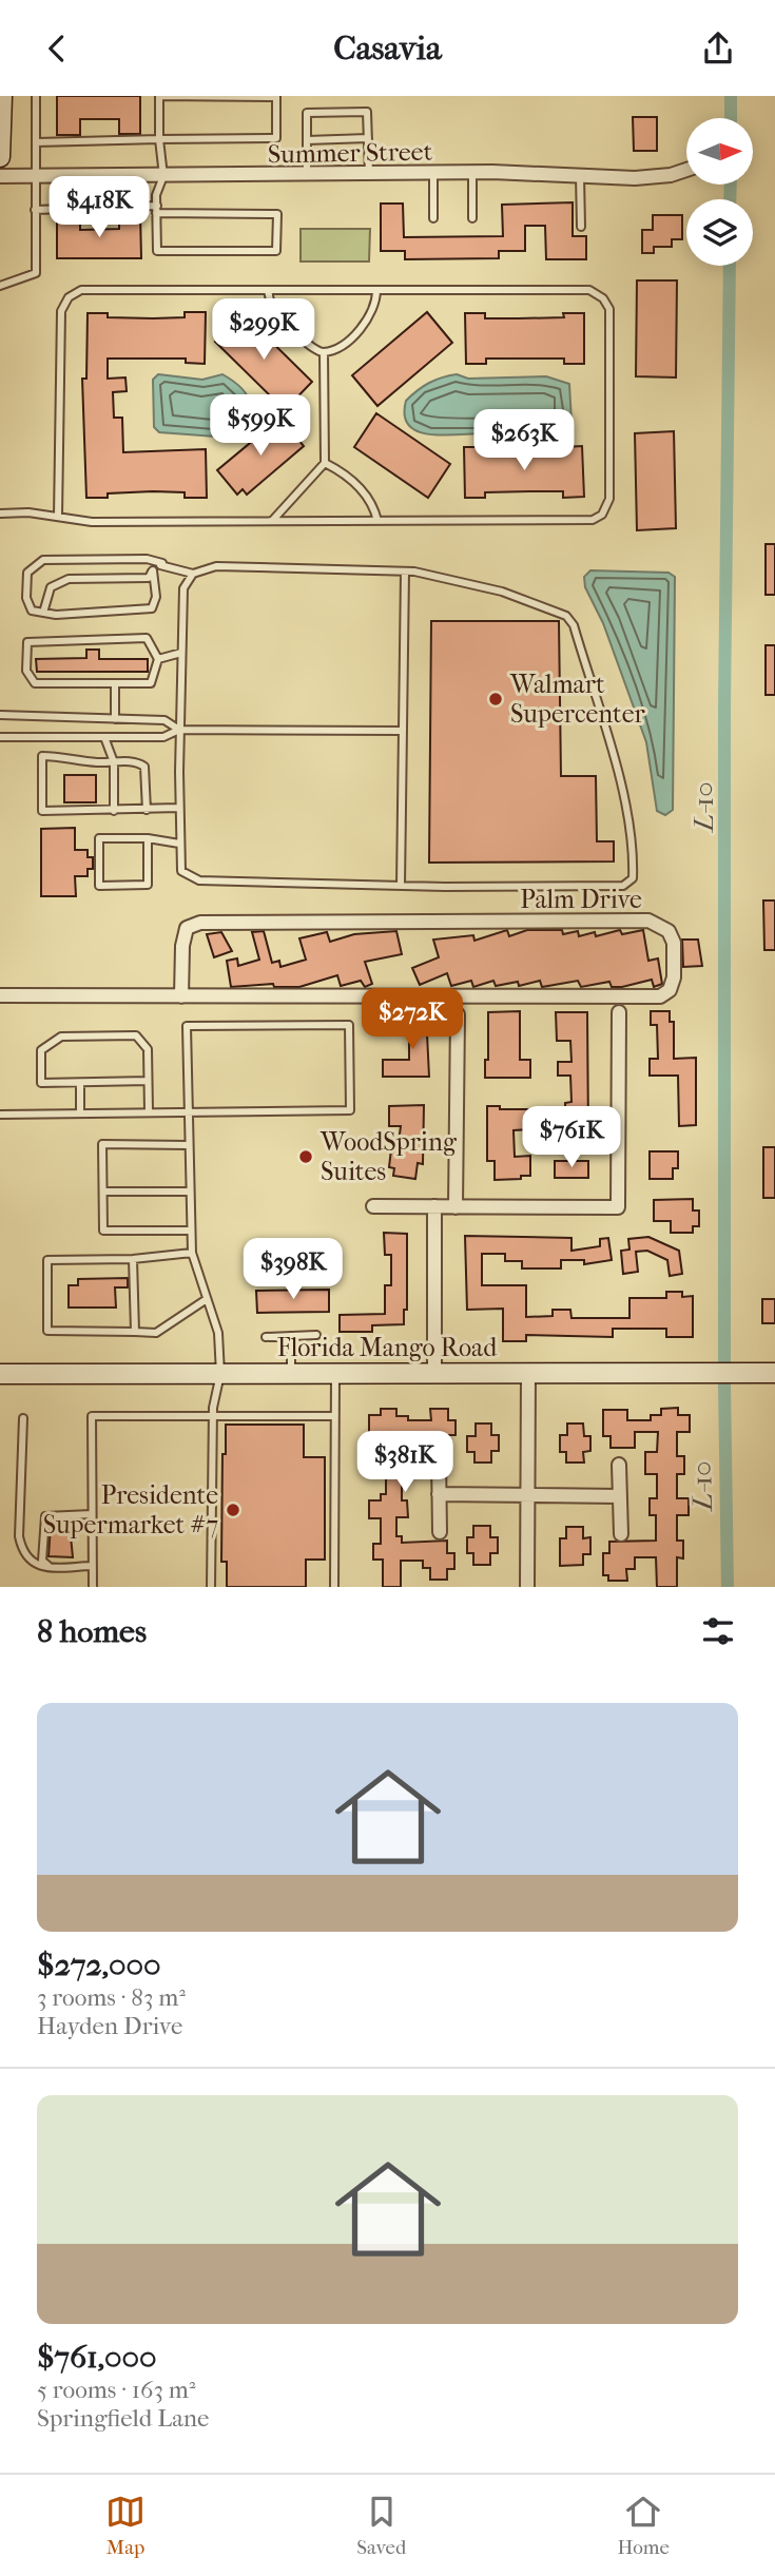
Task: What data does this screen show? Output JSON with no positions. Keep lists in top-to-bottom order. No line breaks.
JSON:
{"streets":{"street":["Summer Street","Palm Drive","Florida Mango Road"]},"water":["L-10"],"places":["Walmart Supercenter","WoodSpring Suites","Presidente Supermarket #7"],"north":"right","page":{"header":"Casavia","price":["$418K","$299K","$599K","$263K","$272K","$761K","$398K","$381K"],"heading":"8 homes","list":[{"name":"$272,000","note":"3 rooms · 83 m² · Hayden Drive"},{"name":"$761,000","note":"5 rooms · 163 m² · Springfield Lane"}],"tabs":["Map","Saved","Home"]}}
